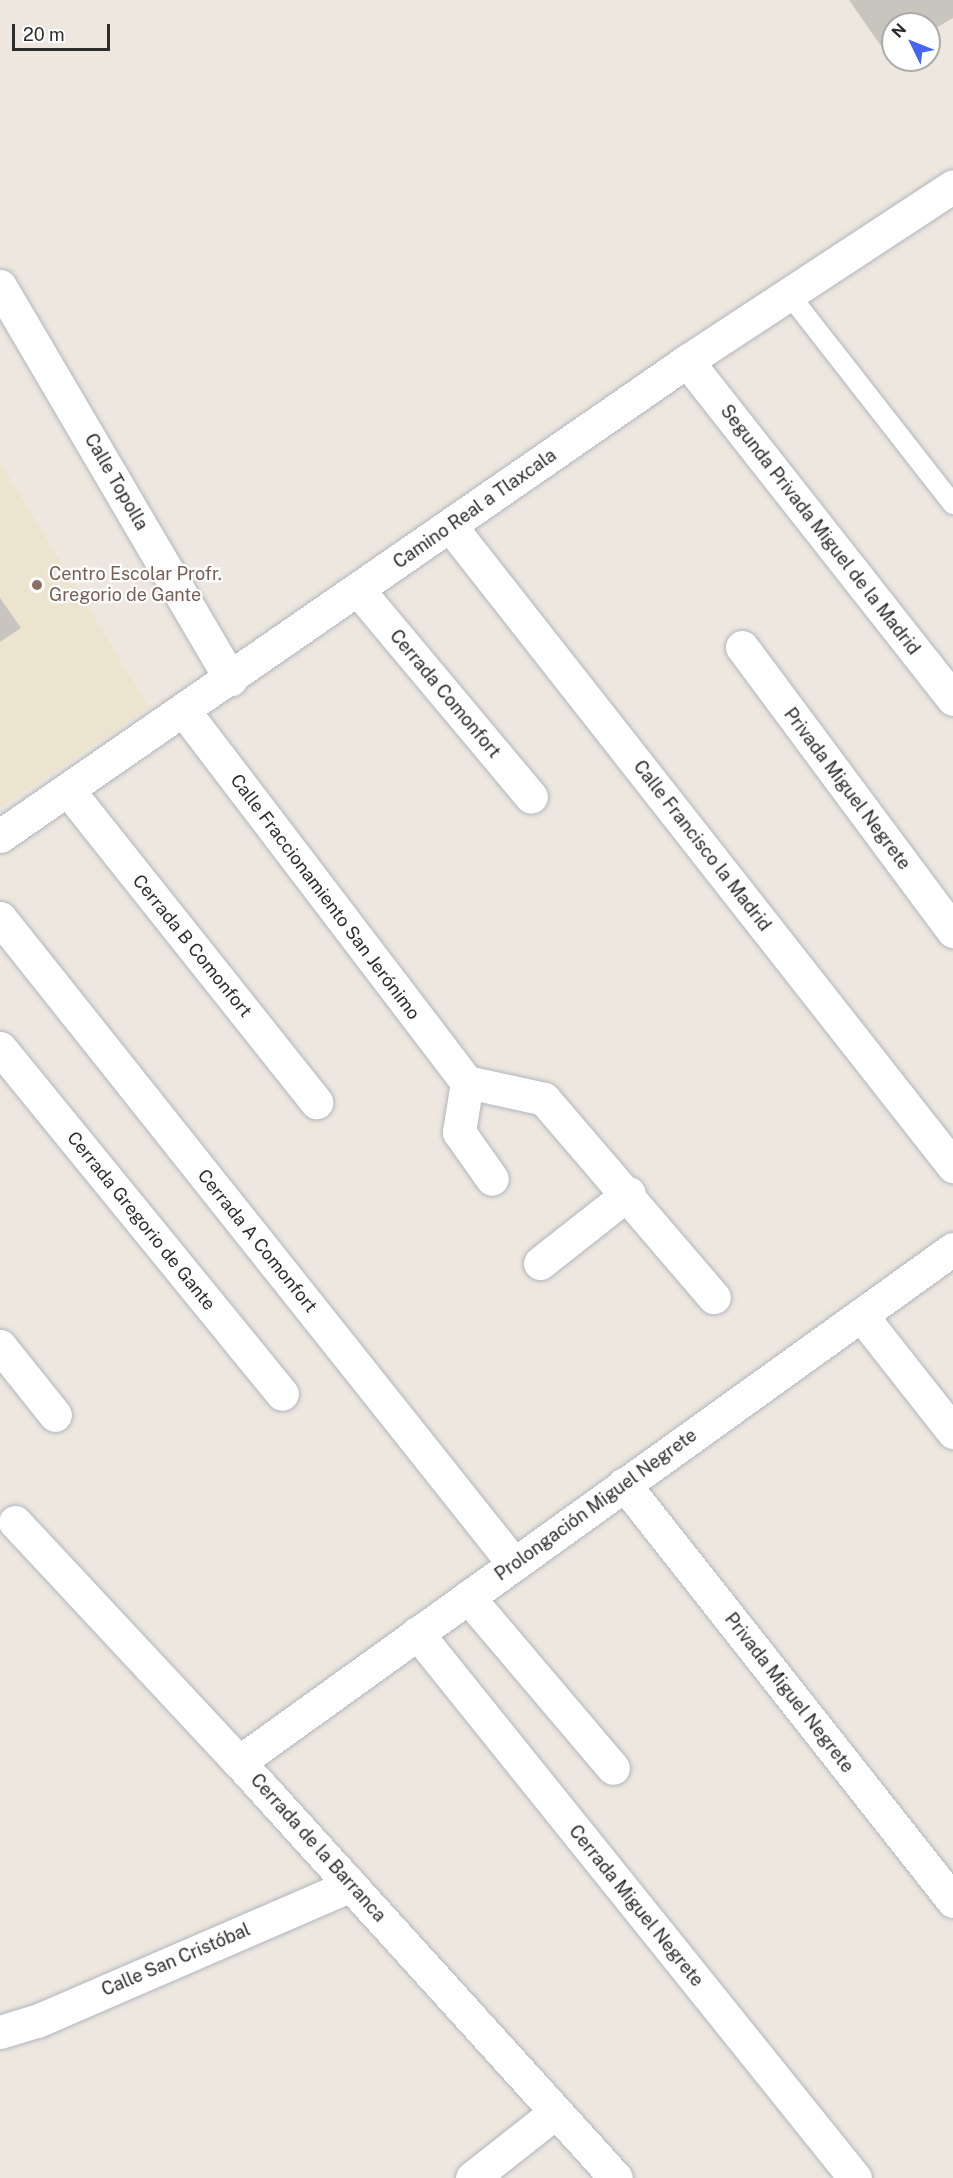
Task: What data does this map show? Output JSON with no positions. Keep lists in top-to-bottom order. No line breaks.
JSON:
{"streets":{"street":["Calle Topolla","Camino Real a Tlaxcala","Segunda Privada Miguel de la Madrid","Cerrada Comonfort","Privada Miguel Negrete","Calle Francisco la Madrid","Calle Fraccionamiento San Jerónimo","Cerrada B Comonfort","Cerrada Gregorio de Gante","Cerrada A Comonfort","Prolongación Miguel Negrete","Cerrada de la Barranca","Cerrada Miguel Negrete","Calle San Cristóbal"]},"crossings":[["Calle Topolla","Camino Real a Tlaxcala"],["Camino Real a Tlaxcala","Segunda Privada Miguel de la Madrid"],["Camino Real a Tlaxcala","Cerrada Comonfort"],["Camino Real a Tlaxcala","Calle Francisco la Madrid"],["Camino Real a Tlaxcala","Calle Fraccionamiento San Jerónimo"],["Camino Real a Tlaxcala","Cerrada B Comonfort"],["Privada Miguel Negrete","Prolongación Miguel Negrete"],["Cerrada A Comonfort","Prolongación Miguel Negrete"],["Prolongación Miguel Negrete","Cerrada de la Barranca"],["Prolongación Miguel Negrete","Cerrada Miguel Negrete"],["Cerrada de la Barranca","Calle San Cristóbal"]],"places":["Centro Escolar Profr. Gregorio de Gante"],"scale_bar":"20 m","north":"top left"}
